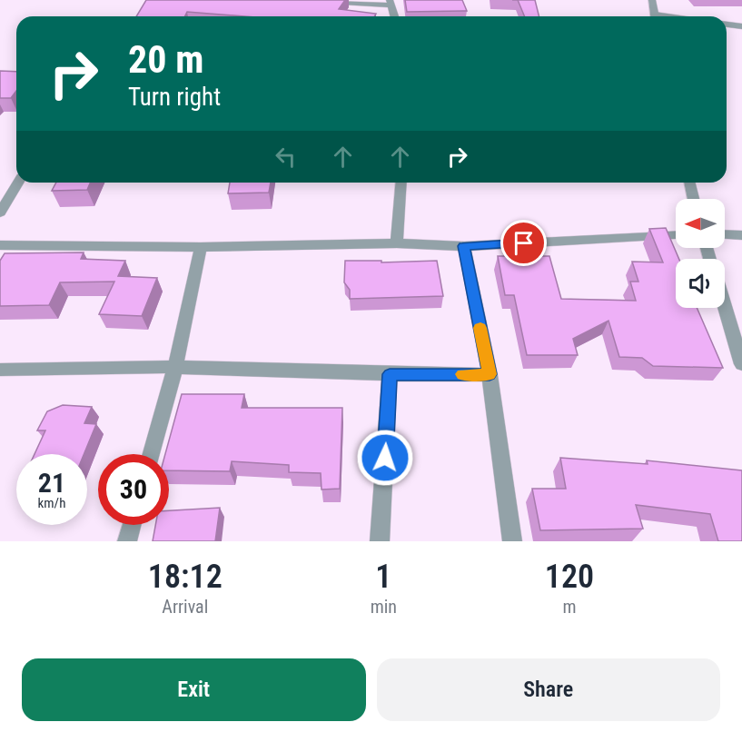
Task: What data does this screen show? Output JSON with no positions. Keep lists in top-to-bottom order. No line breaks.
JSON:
{"north":"left","page":{"turn":["20 m","Turn right"],"speed":"21 km/h","limit":"30","eta":["18:12","Arrival","1","min","120","m"],"buttons":["Exit","Share"]}}
